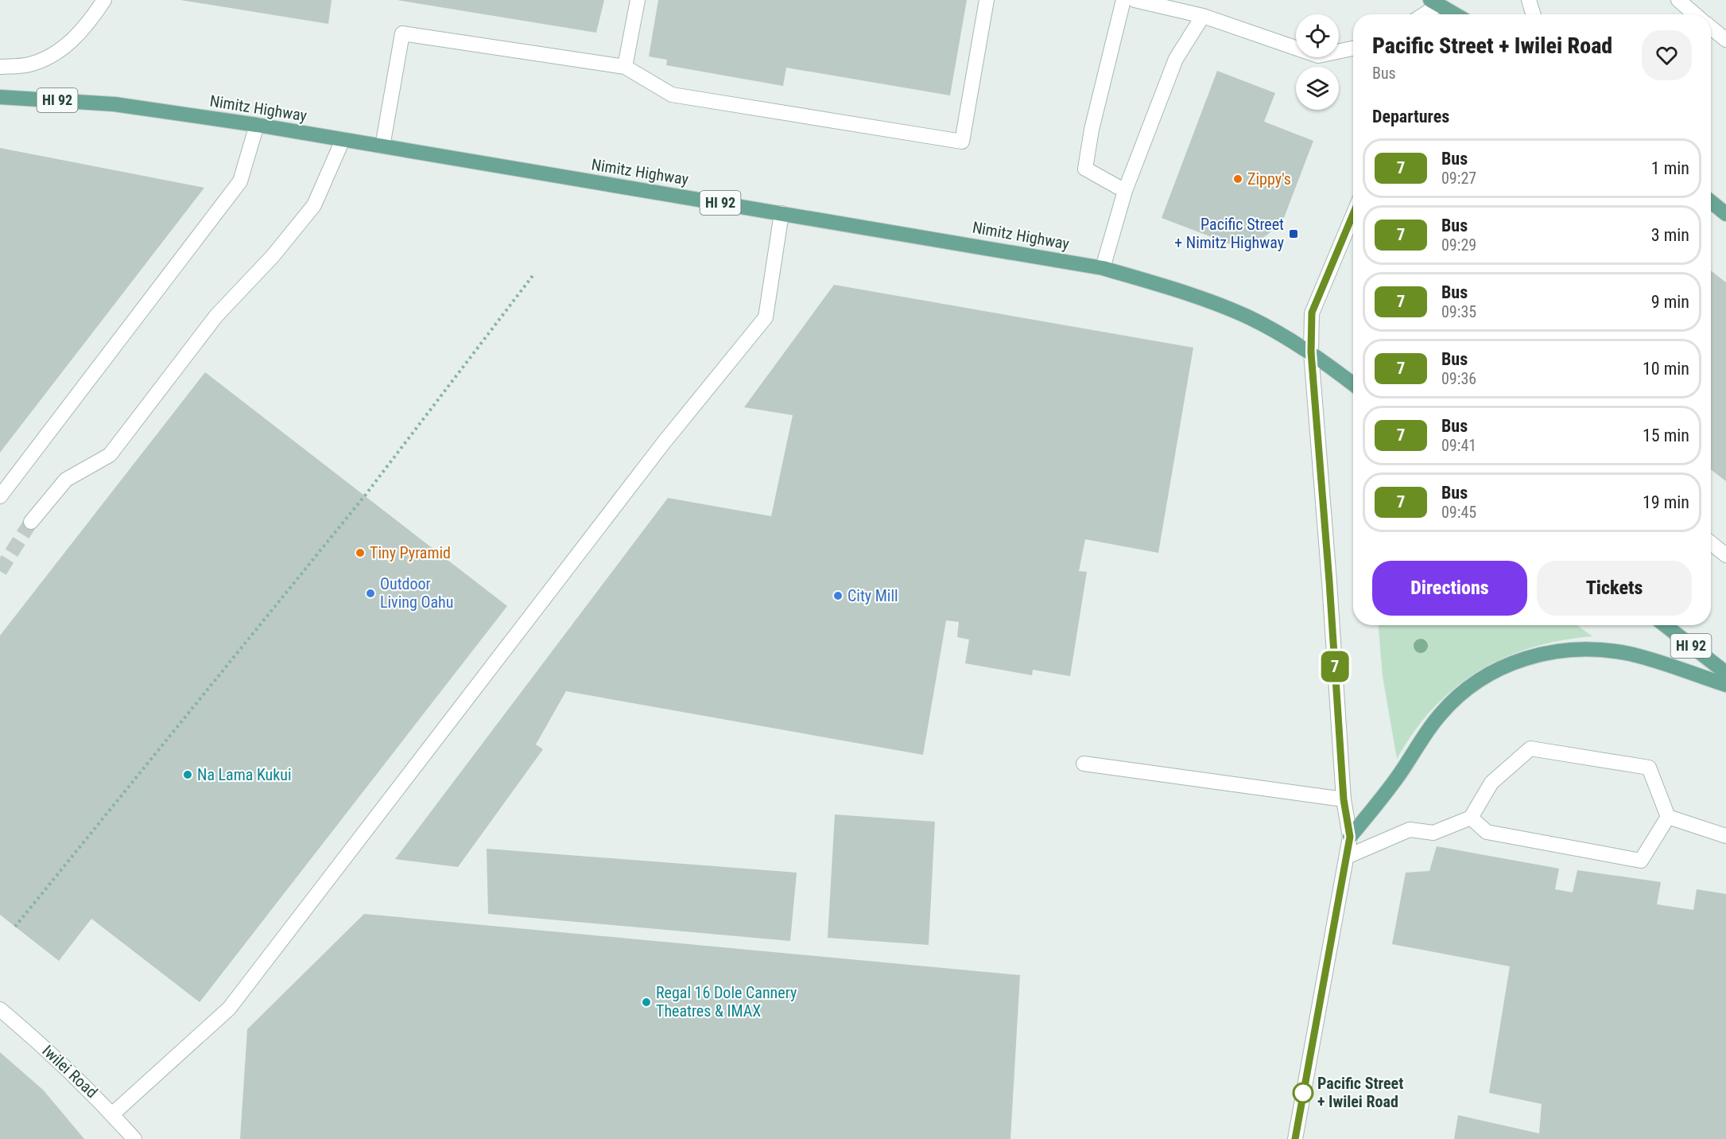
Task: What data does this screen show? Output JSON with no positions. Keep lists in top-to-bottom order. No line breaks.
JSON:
{"streets":{"main road":["HI 92","Nimitz Highway"],"street":["Iwilei Road"]},"places":{"other":["Zippy's","Tiny Pyramid","Outdoor Living Oahu","City Mill","Na Lama Kukui","Regal 16 Dole Cannery Theatres & IMAX","Pacific Street + Iwilei Road"],"transit":["Pacific Street + Nimitz Highway"]},"lines":["bus line 7"],"page":{"on_map":"7","heading":[["Pacific Street + Iwilei Road","Bus"],"Departures"],"list":[{"mark":"7","name":"Bus","note":"09:27","value":"1 min"},{"mark":"7","name":"Bus","note":"09:29","value":"3 min"},{"mark":"7","name":"Bus","note":"09:35","value":"9 min"},{"mark":"7","name":"Bus","note":"09:36","value":"10 min"},{"mark":"7","name":"Bus","note":"09:41","value":"15 min"},{"mark":"7","name":"Bus","note":"09:45","value":"19 min"}],"buttons":["Directions","Tickets"]}}
